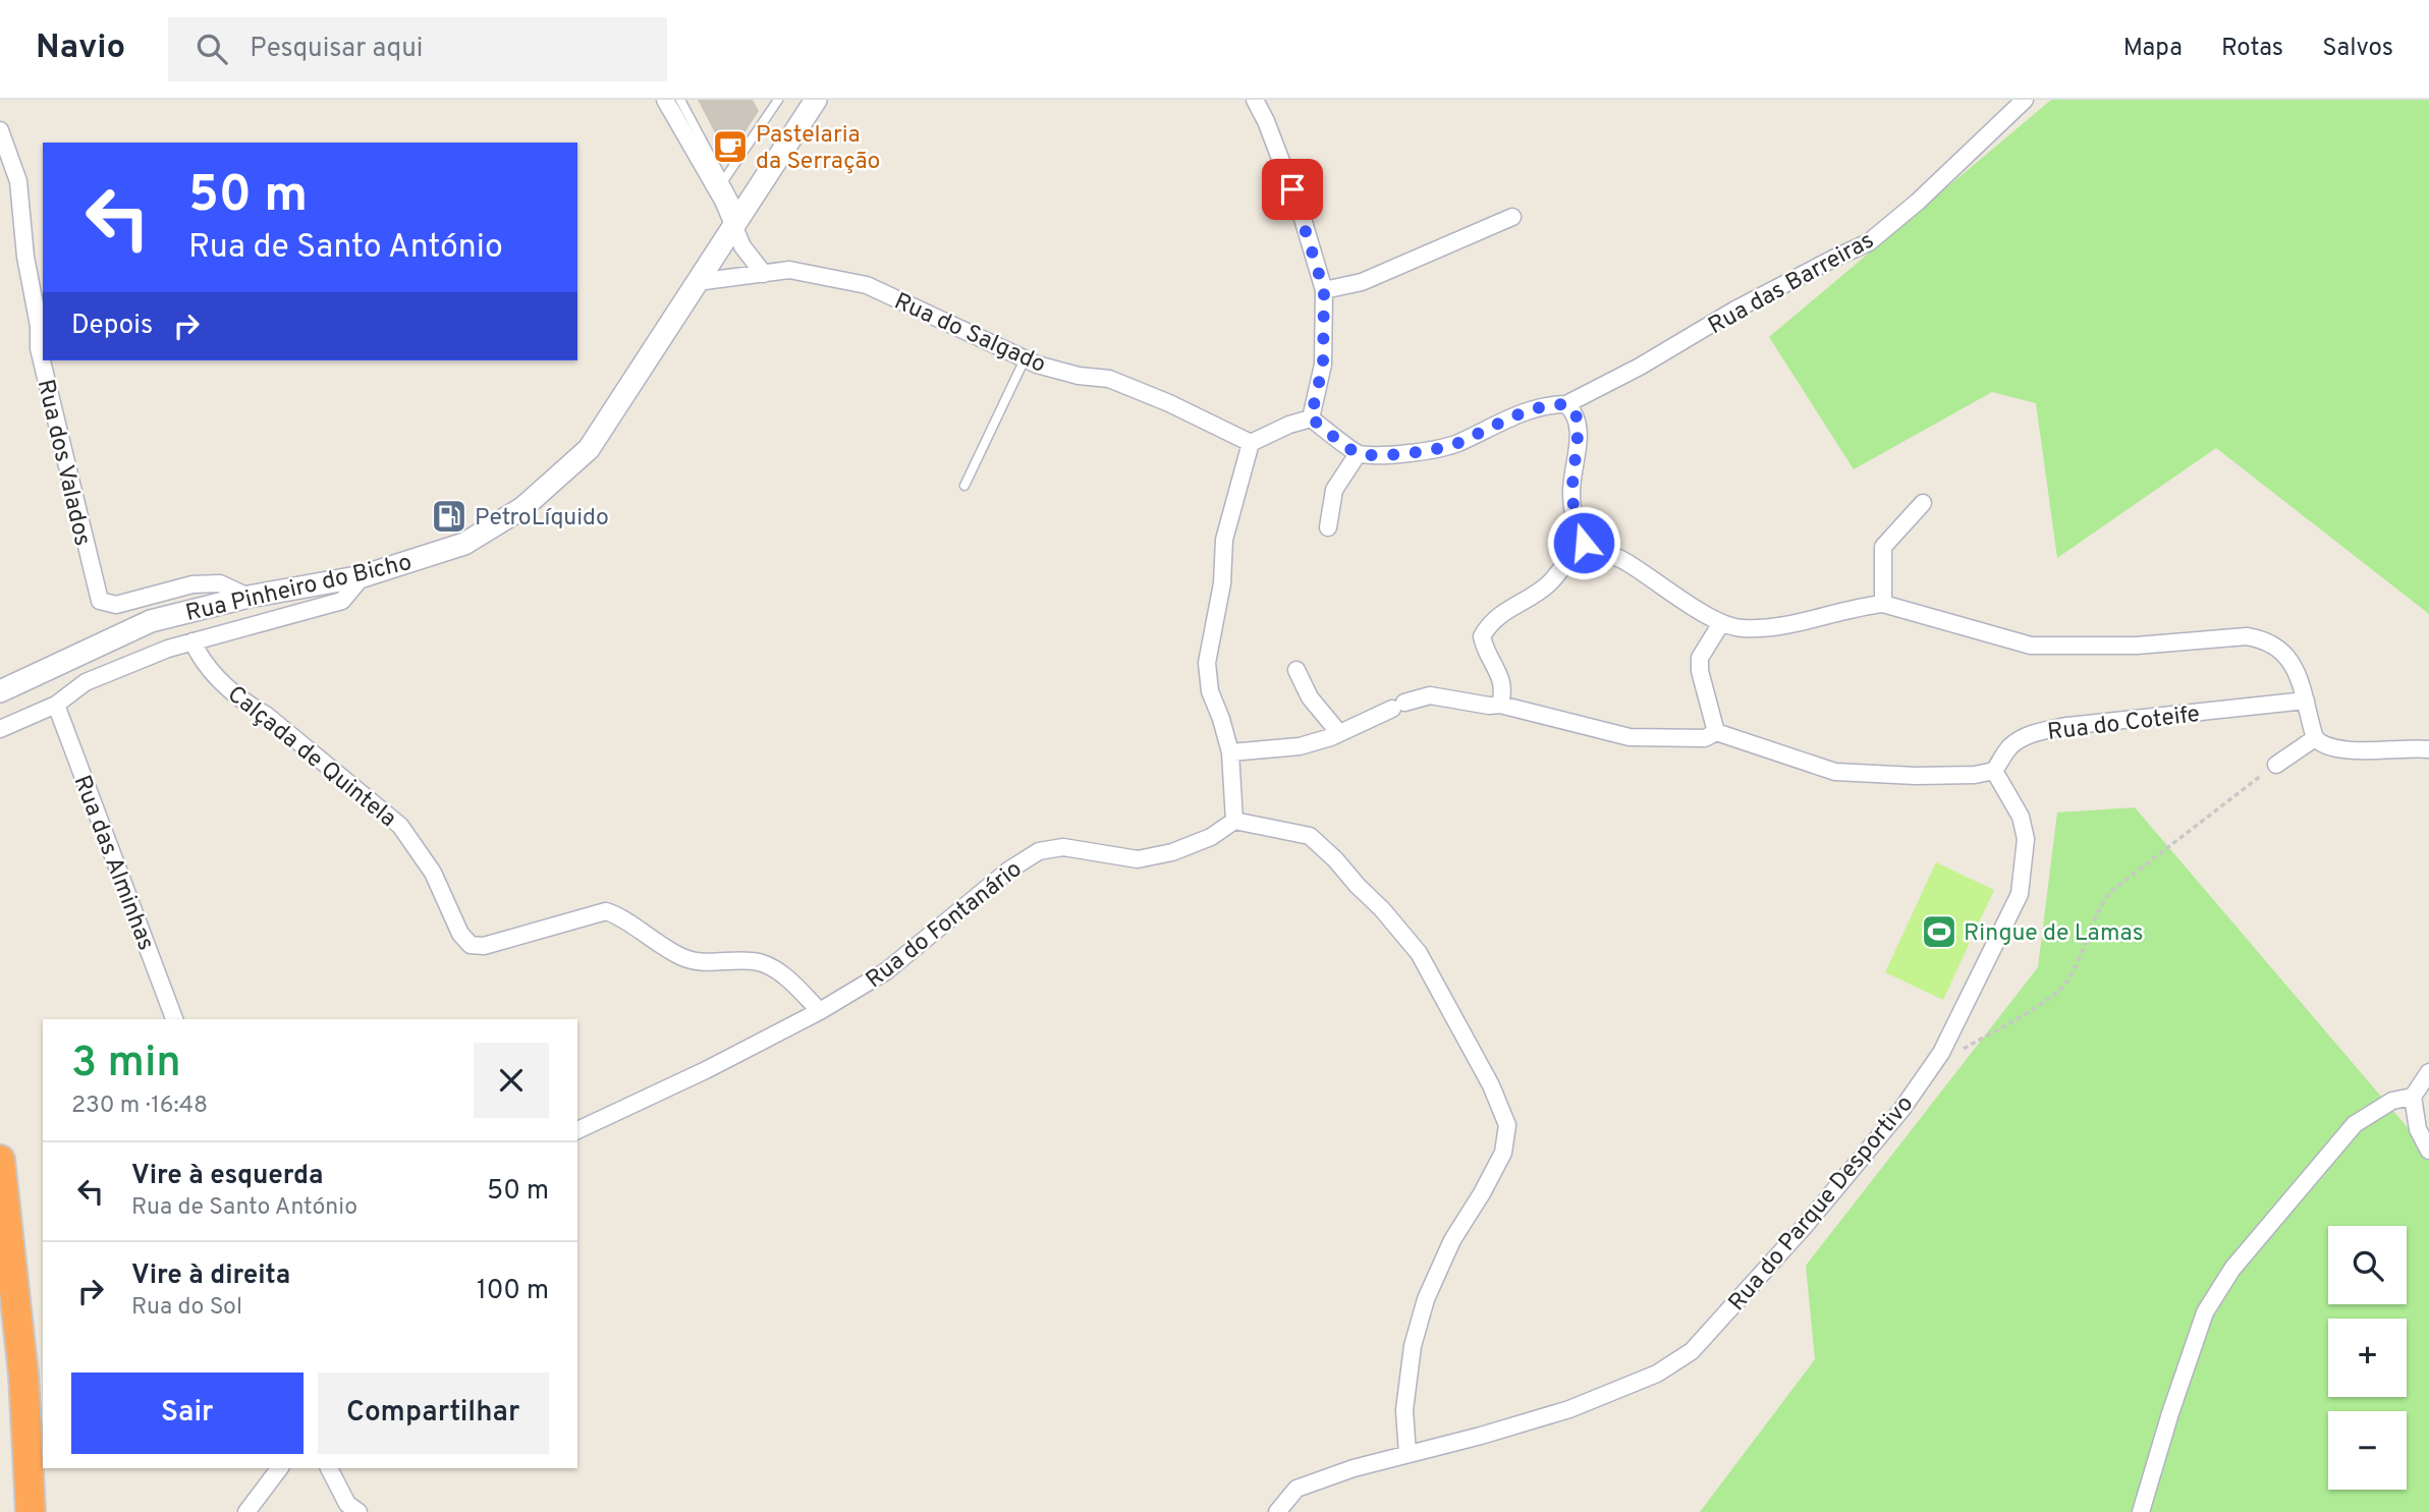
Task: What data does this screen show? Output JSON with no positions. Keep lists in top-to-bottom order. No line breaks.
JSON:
{"streets":{"main road":["Rua Pinheiro do Bicho"],"street":["Rua das Barreiras","Rua do Salgado","Rua dos Valados","Rua do Coteife","Calçada de Quintela","Rua das Alminhas","Rua do Fontanário","Rua do Parque Desportivo"]},"crossings":[["Rua do Salgado","Rua Pinheiro do Bicho"],["Rua dos Valados","Rua Pinheiro do Bicho"],["Rua do Coteife","Rua do Parque Desportivo"],["Calçada de Quintela","Rua do Fontanário"]],"places":{"cafe":["Pastelaria da Serração"],"fuel station":["PetroLíquido"],"sports":["Ringue de Lamas"]},"page":{"header":"Navio","search":"Pesquisar aqui","nav":["Mapa","Rotas","Salvos"],"turn":["50 m","Rua de Santo António"],"then":"Depois","heading":["3 min","230 m · 16:48"],"list":[{"name":"Vire à esquerda","note":"Rua de Santo António","value":"50 m"},{"name":"Vire à direita","note":"Rua do Sol","value":"100 m"}],"map_buttons":["+","−"],"buttons":["Sair","Compartilhar"]}}
